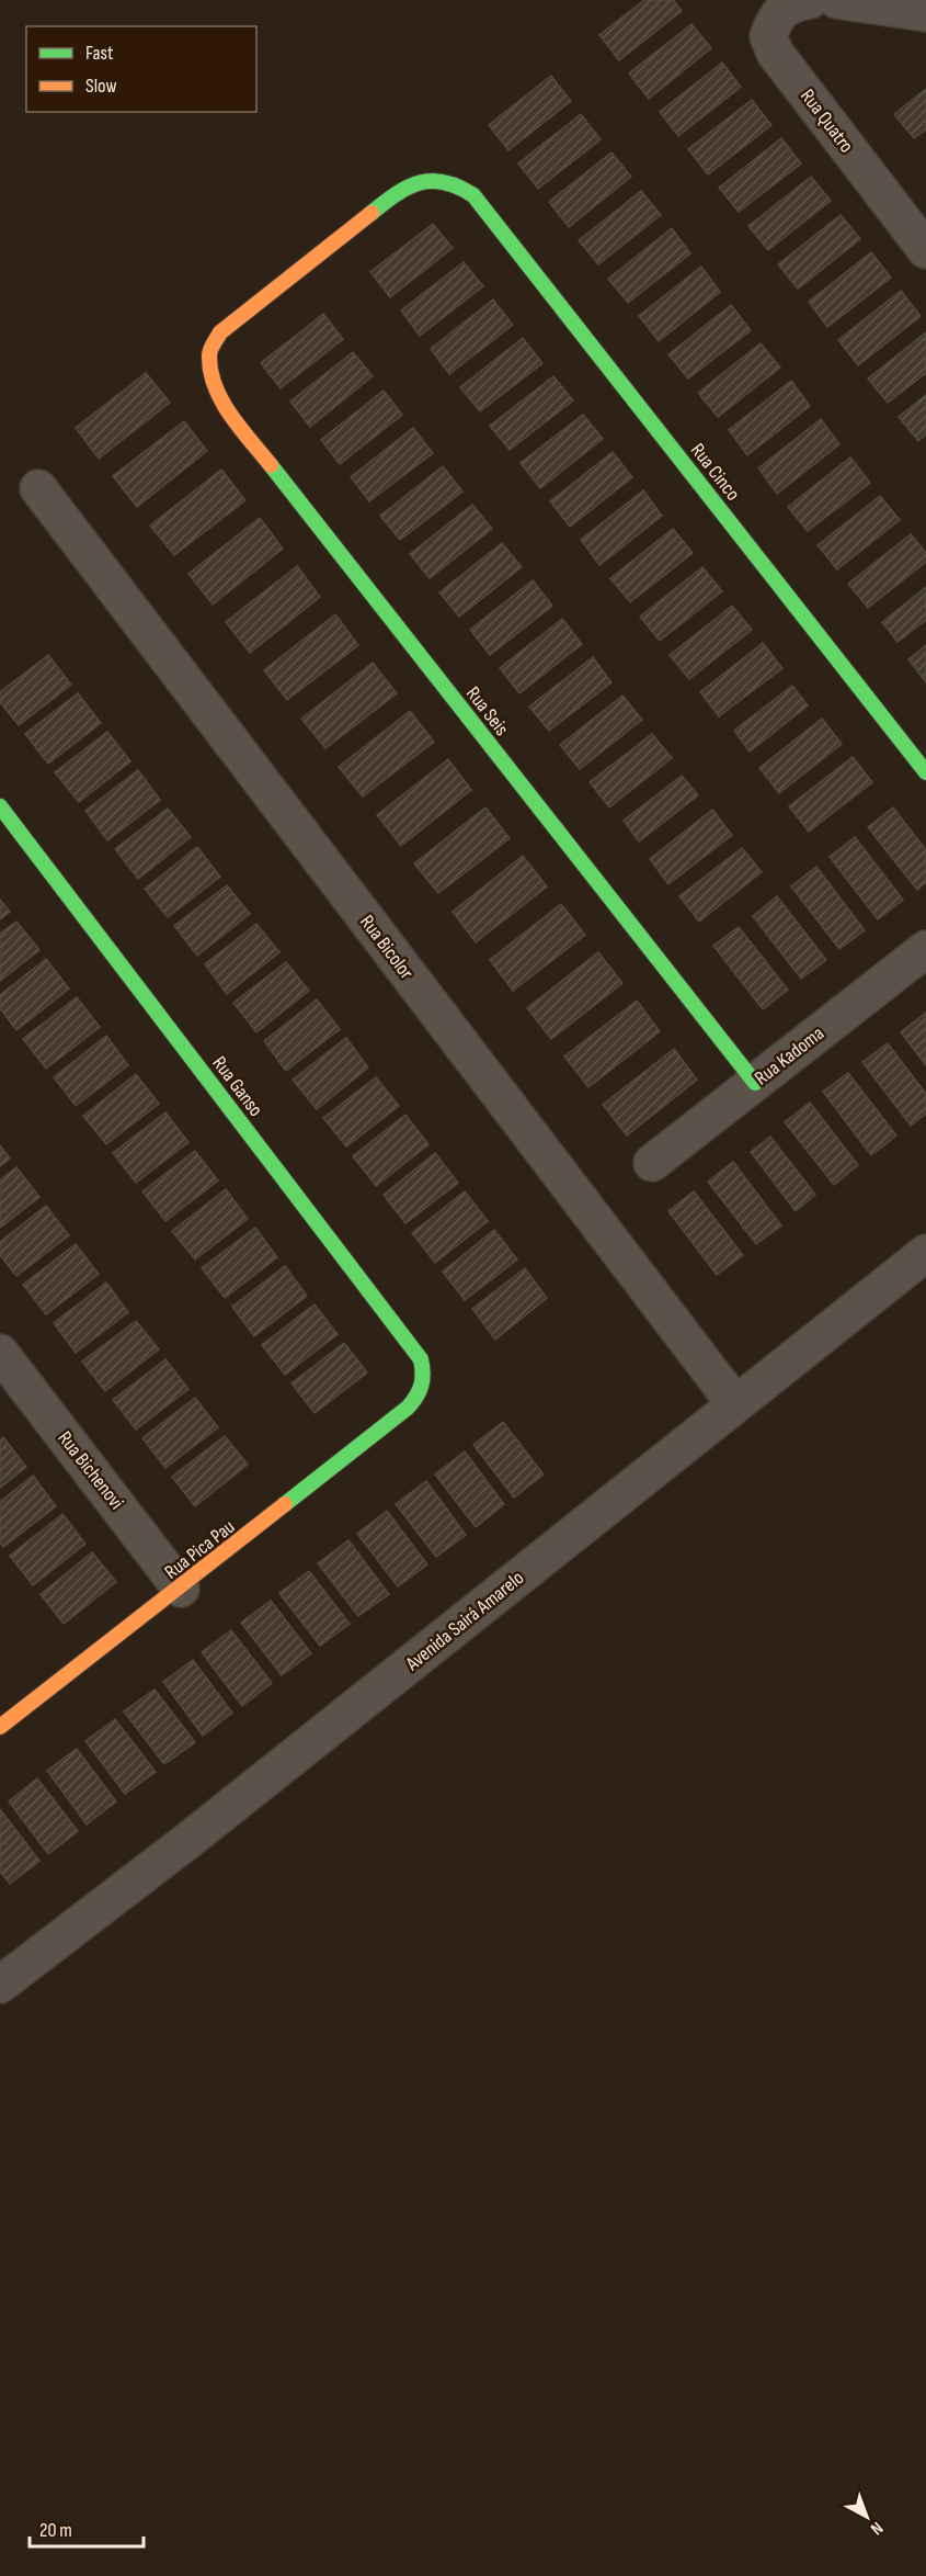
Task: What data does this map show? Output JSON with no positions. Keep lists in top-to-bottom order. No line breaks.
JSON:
{"streets":{"street":["Rua Quatro","Rua Cinco","Rua Seis","Rua Bicolor","Rua Kadoma","Rua Ganso","Rua Bichenovi","Rua Pica Pau","Avenida Sairá Amarelo"]},"crossings":[["Rua Cinco","Rua Seis"],["Rua Seis","Rua Kadoma"],["Rua Bicolor","Avenida Sairá Amarelo"],["Rua Ganso","Rua Pica Pau"],["Rua Bichenovi","Rua Pica Pau"]],"legend":["Fast","Slow"],"scale_bar":"20 m","north":"bottom right"}
